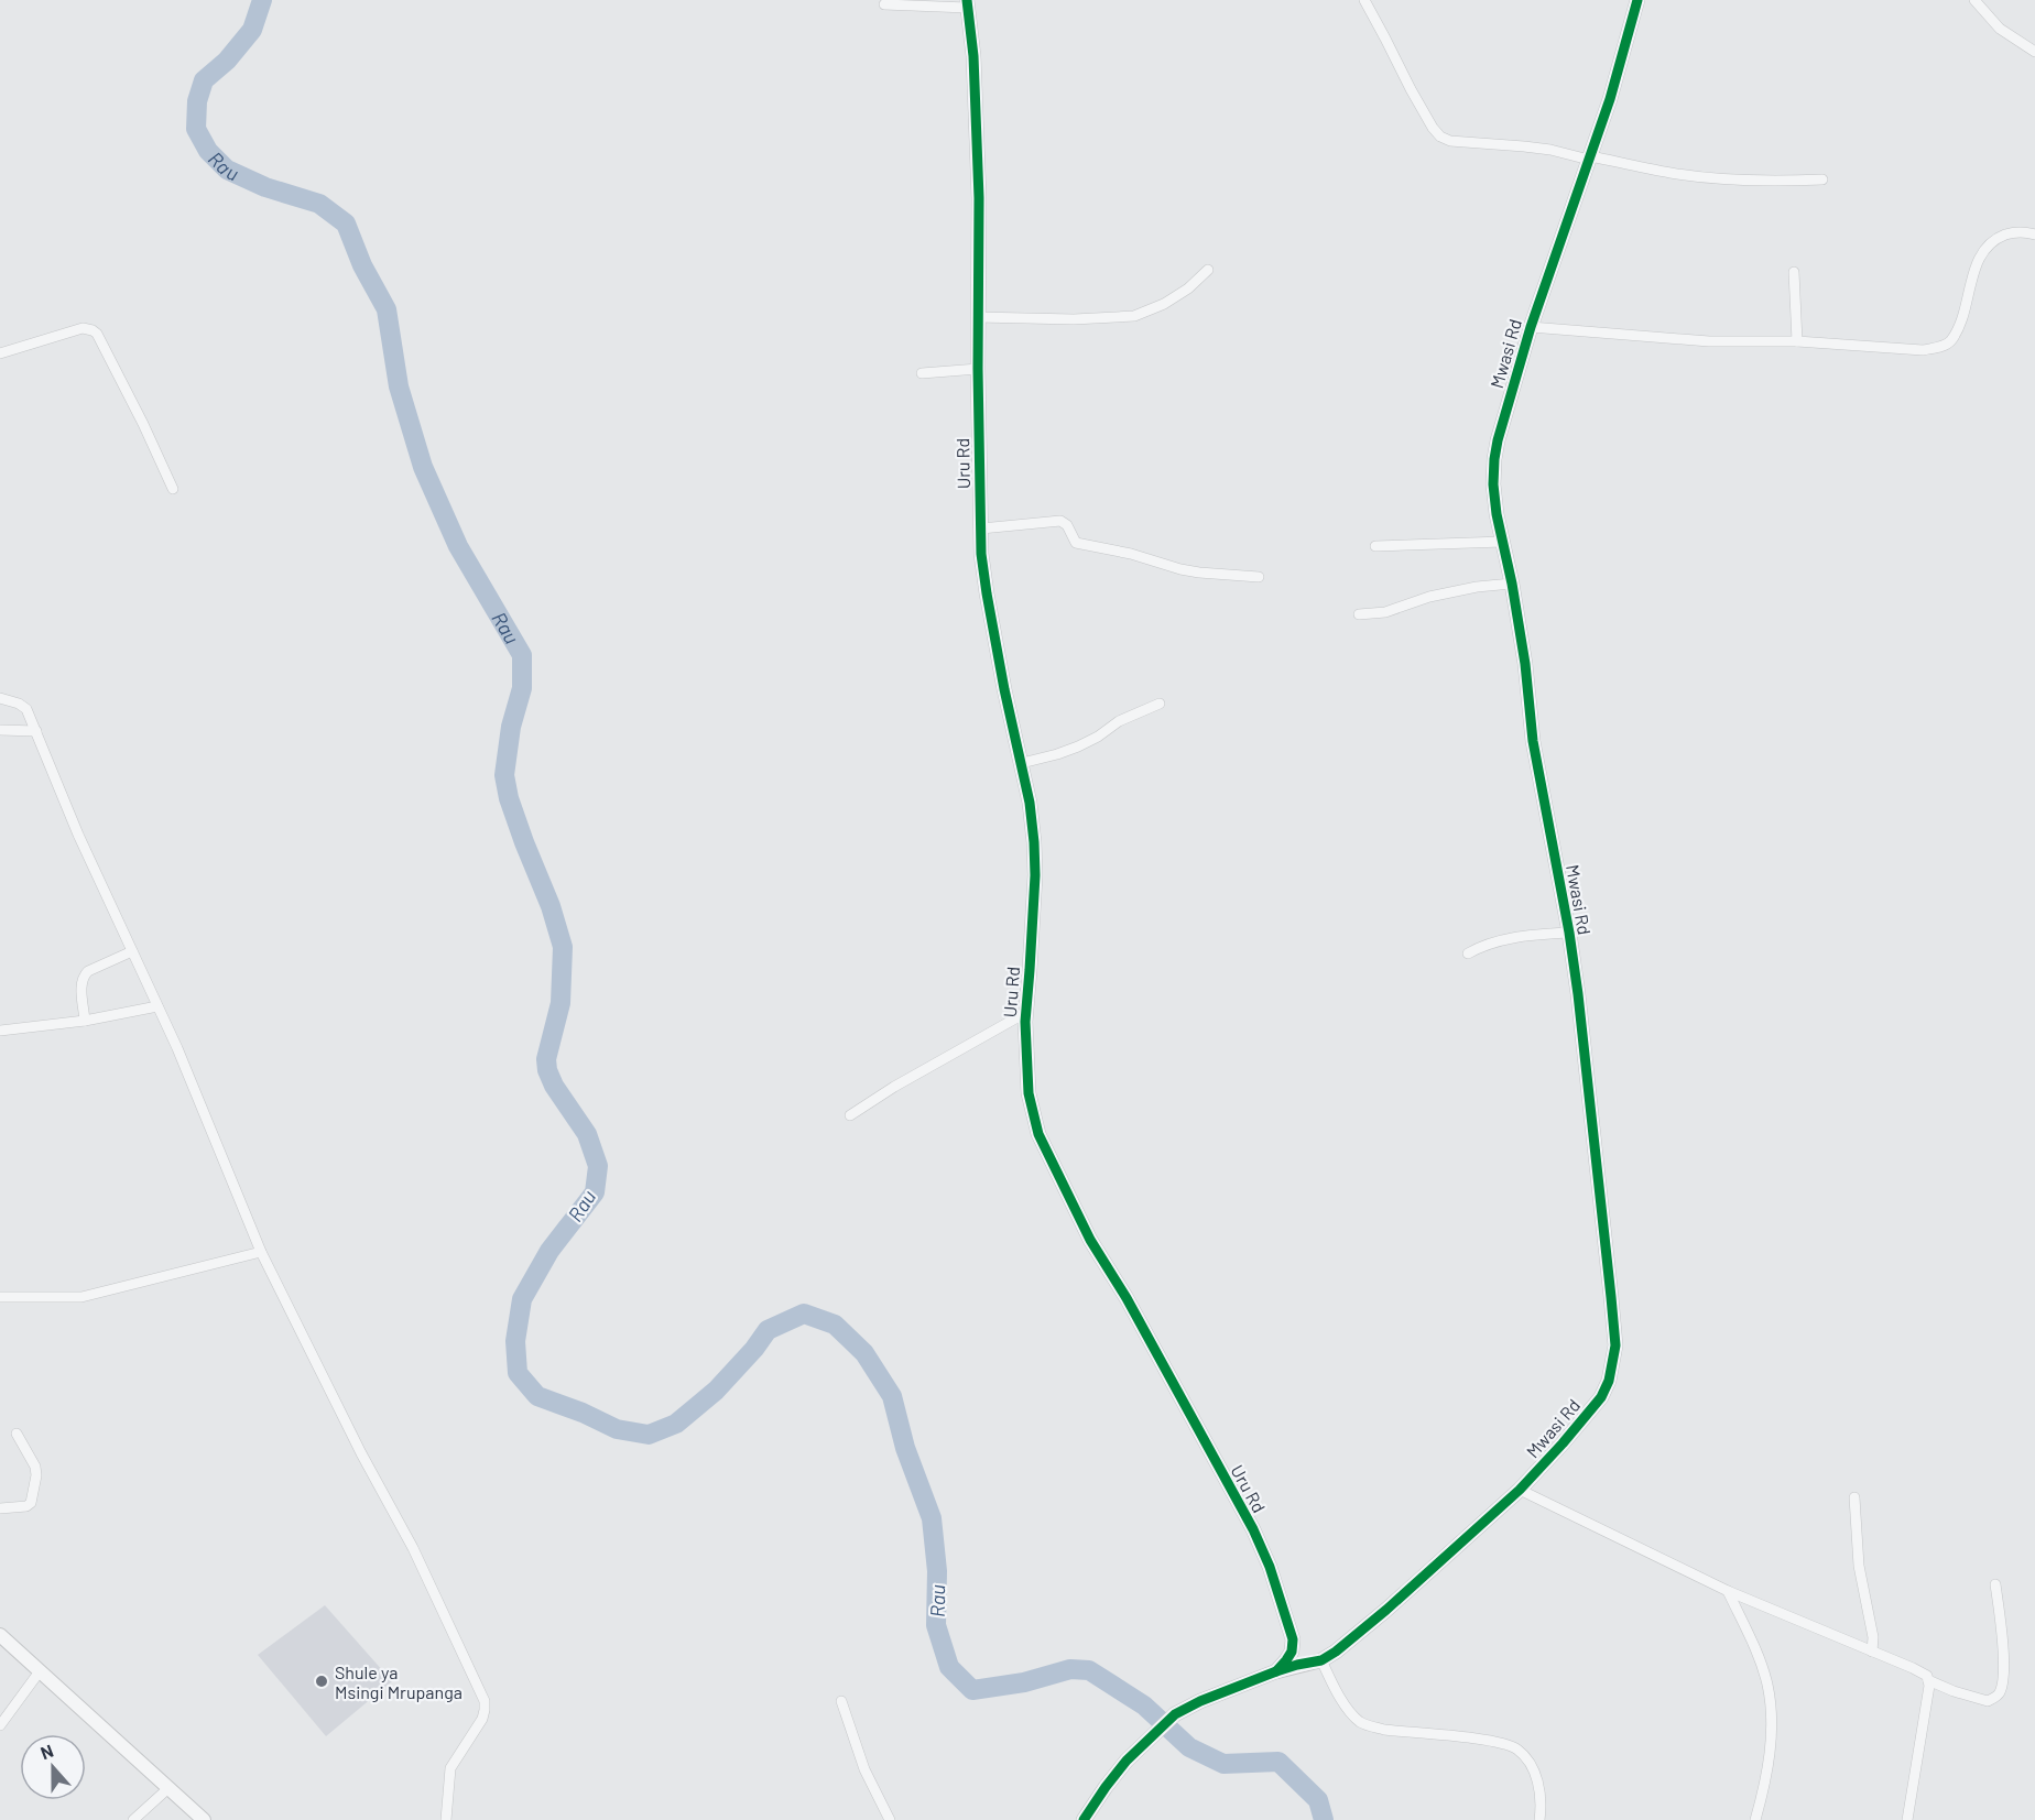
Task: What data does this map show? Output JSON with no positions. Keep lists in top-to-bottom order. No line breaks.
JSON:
{"streets":{"street":["Mwasi Rd","Uru Rd"]},"crossings":[["Mwasi Rd","Uru Rd"]],"water":["Rau"],"places":["Shule ya Msingi Mrupanga"],"north":"top"}
